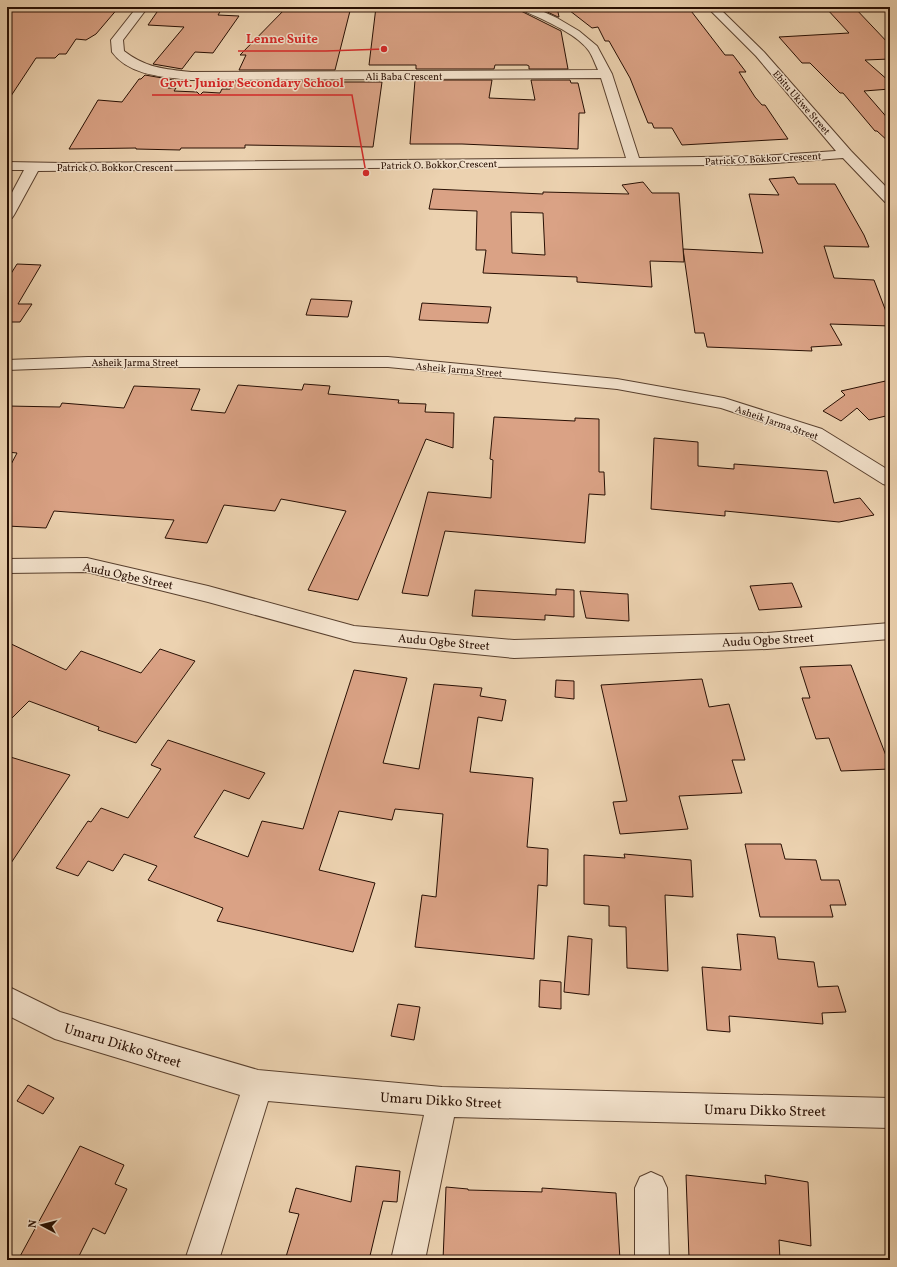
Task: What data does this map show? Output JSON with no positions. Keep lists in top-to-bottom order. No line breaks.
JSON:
{"streets":{"street":["Ali Baba Crescent","Ebitu Ukiwe Street","Patrick O. Bokkor Crescent","Asheik Jarma Street","Audu Ogbe Street","Umaru Dikko Street"]},"crossings":[["Ebitu Ukiwe Street","Patrick O. Bokkor Crescent"]],"places":["Lenne Suite","Govt. Junior Secondary School"],"north":"left"}
